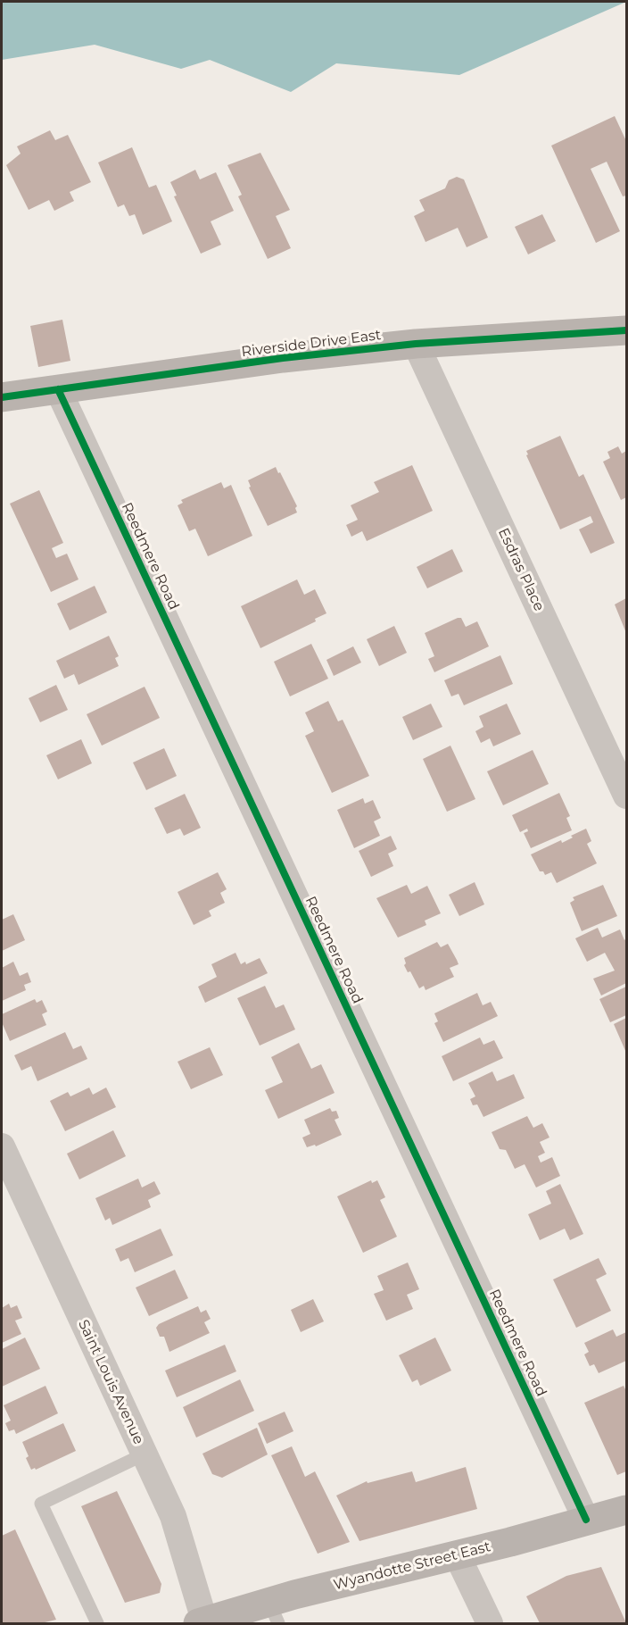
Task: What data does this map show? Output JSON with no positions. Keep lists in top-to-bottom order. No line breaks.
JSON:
{"streets":{"main road":["Riverside Drive East","Wyandotte Street East"],"street":["Reedmere Road","Esdras Place","Saint Louis Avenue"]},"crossings":[["Riverside Drive East","Reedmere Road"],["Riverside Drive East","Esdras Place"],["Reedmere Road","Wyandotte Street East"],["Saint Louis Avenue","Wyandotte Street East"]]}
